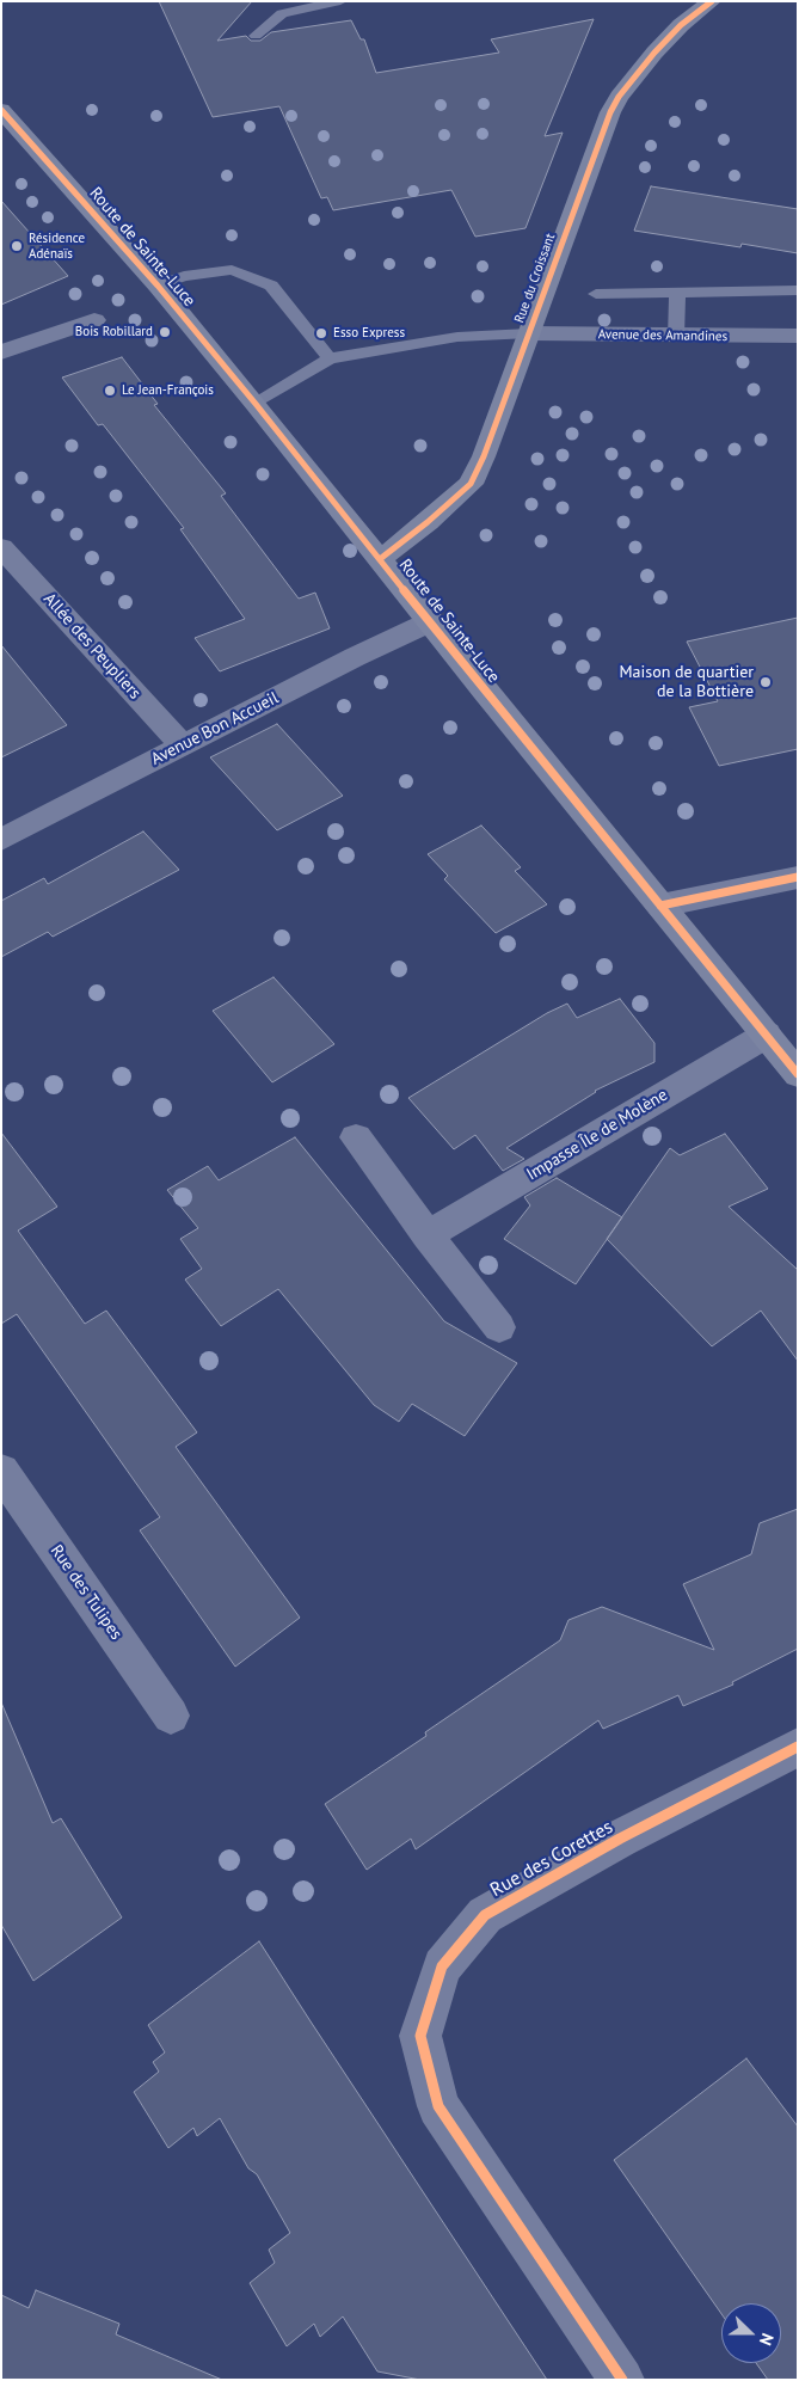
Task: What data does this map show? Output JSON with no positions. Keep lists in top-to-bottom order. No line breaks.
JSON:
{"streets":{"street":["Route de Sainte-Luce","Rue du Croissant","Avenue des Amandines","Allée des Peupliers","Avenue Bon Accueil","Impasse Île de Molène","Rue des Tulipes","Rue des Corettes"]},"crossings":[["Route de Sainte-Luce","Rue du Croissant"],["Route de Sainte-Luce","Avenue Bon Accueil"],["Route de Sainte-Luce","Impasse Île de Molène"],["Rue du Croissant","Avenue des Amandines"],["Allée des Peupliers","Avenue Bon Accueil"]],"places":["Résidence Adénaïs","Bois Robillard","Esso Express","Le Jean-François","Maison de quartier de la Bottière"],"north":"right"}
